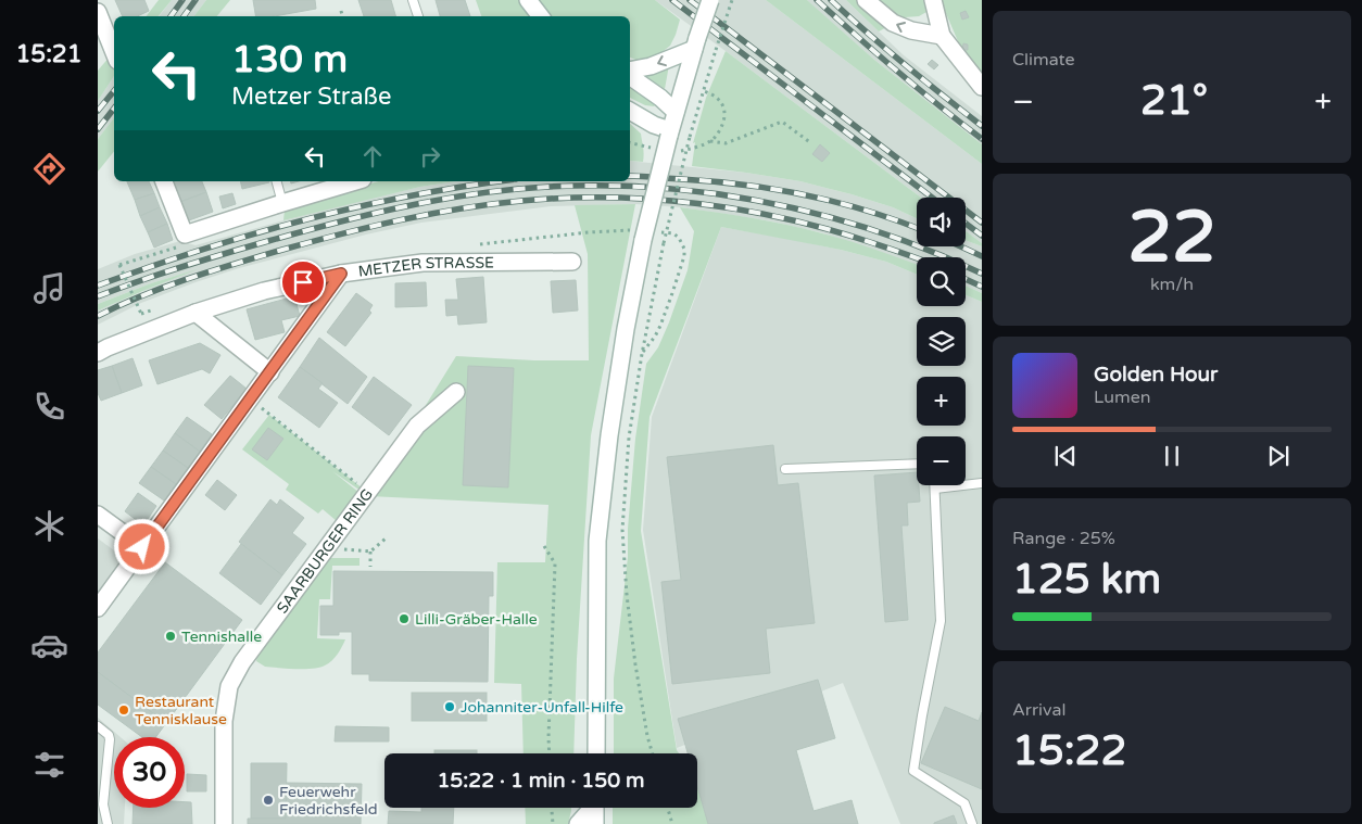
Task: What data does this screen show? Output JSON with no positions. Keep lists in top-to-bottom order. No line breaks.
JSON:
{"streets":{"street":["METZER STRASSE","SAARBURGER RING"]},"places":["Lilli-Gräber-Halle","Tennishalle","Johanniter-Unfall-Hilfe","Restaurant Tennisklause","Feuerwehr Friedrichsfeld"],"page":{"tabs":"15:21","tile":["Climate",["22","km/h"],["Range · 25%","125 km"],["Arrival","15:22"]],"turn":["130 m","Metzer Straße"],"heat":["−","21°","+"],"map_buttons":["+","−"],"song":["Golden Hour","Lumen"],"limit":"30","trip":"15:22 · 1 min · 150 m"}}
